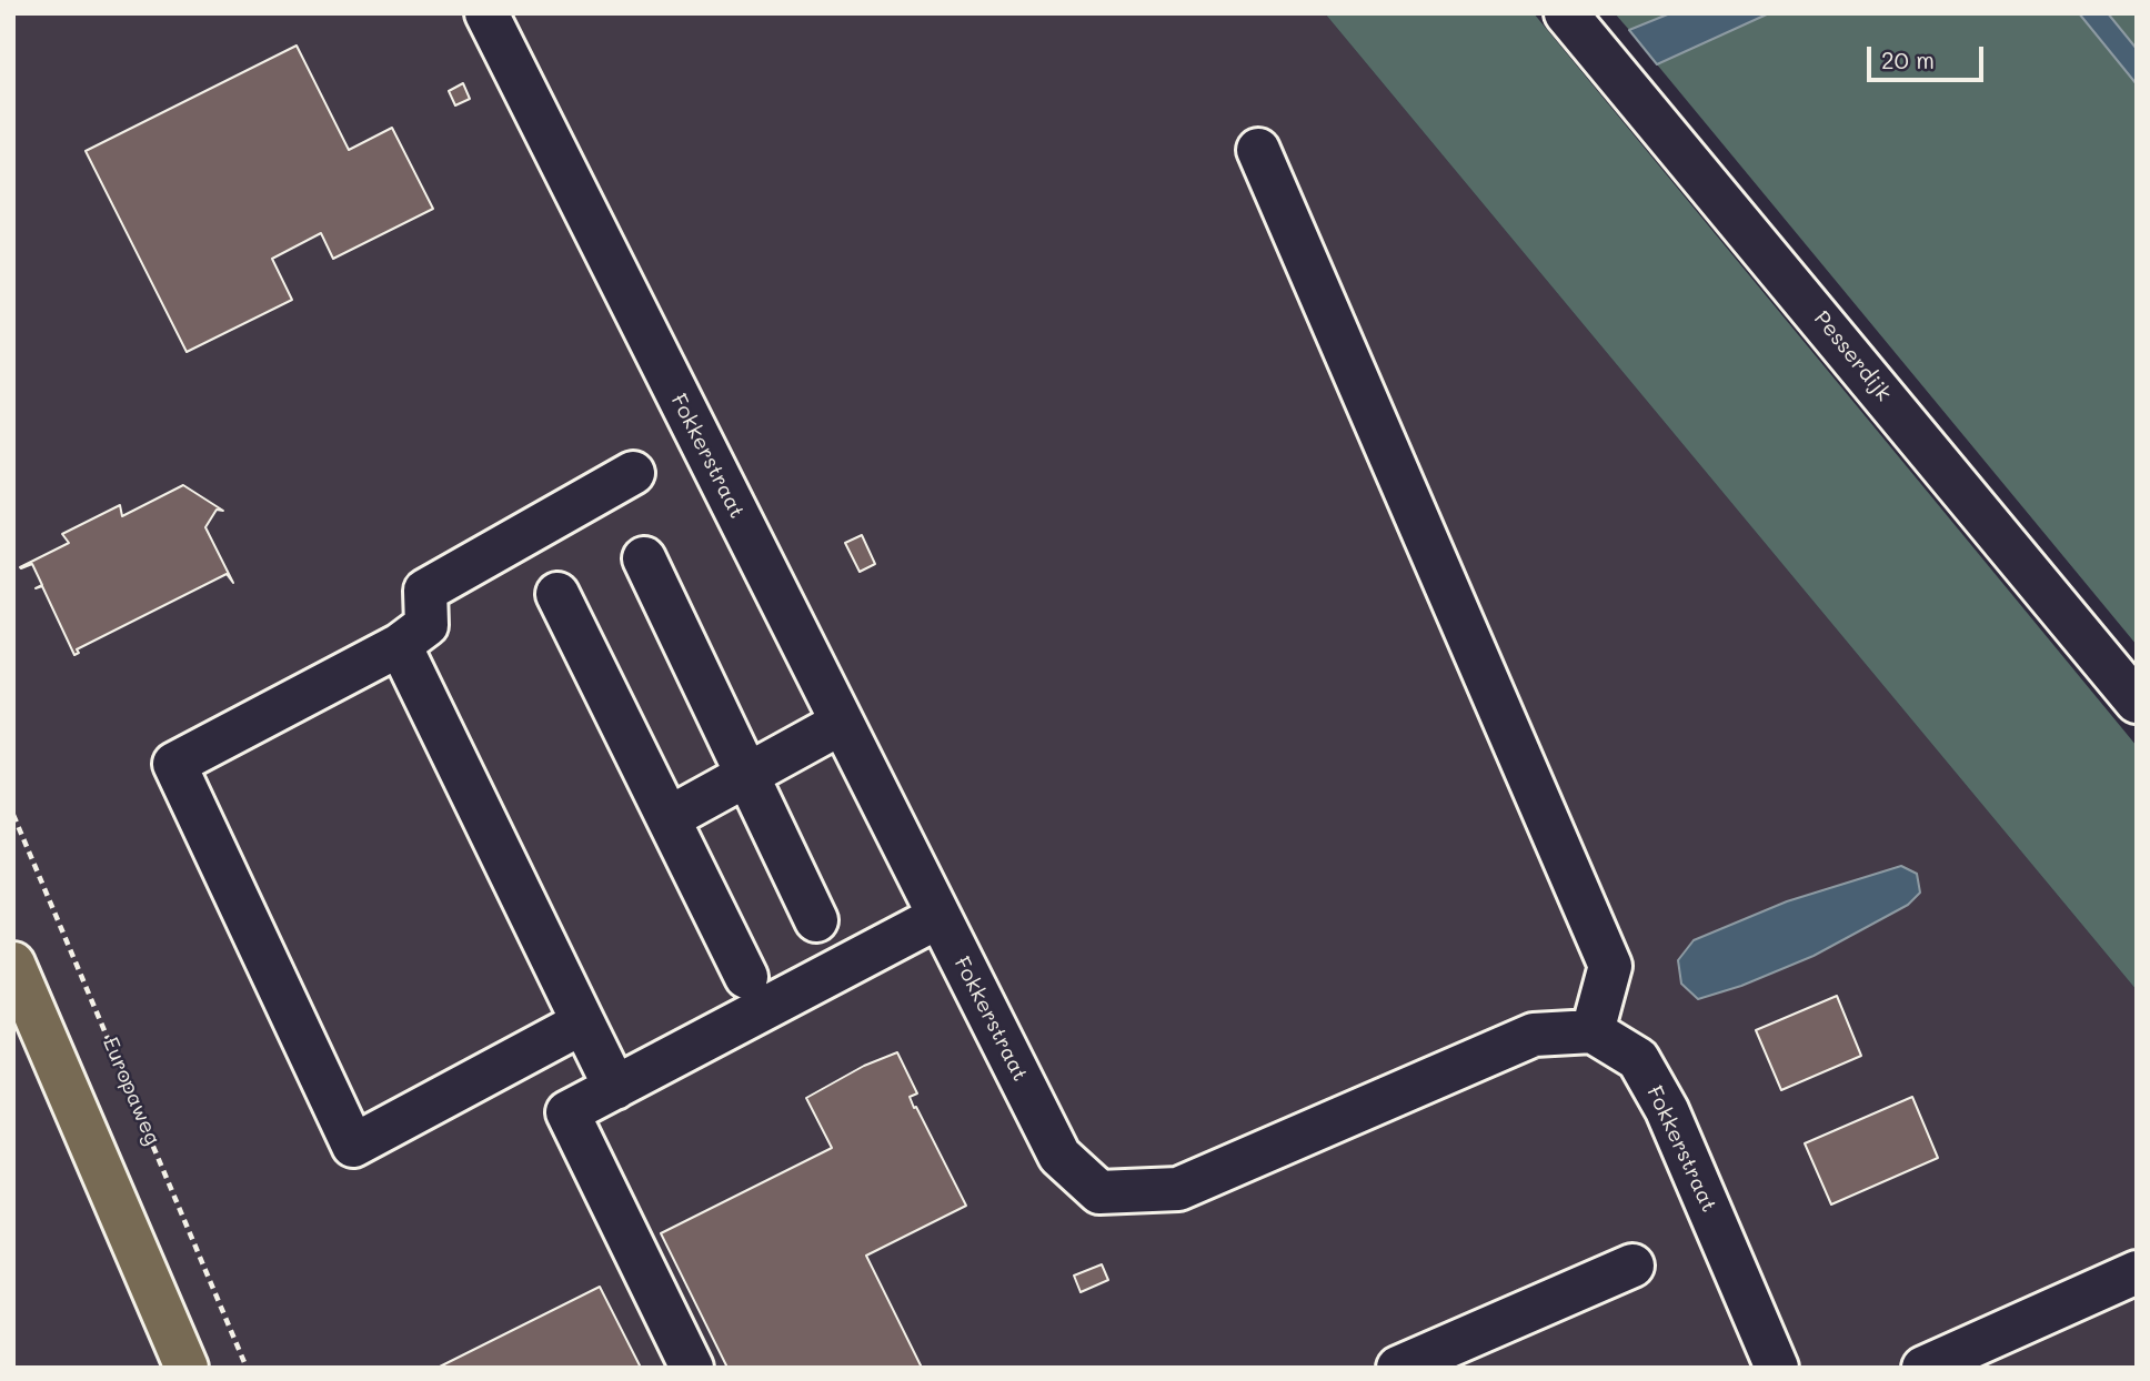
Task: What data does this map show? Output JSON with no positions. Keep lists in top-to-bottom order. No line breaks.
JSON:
{"streets":{"street":["Pesserdijk","Fokkerstraat"],"path":["Europaweg"]},"scale_bar":"20 m"}
